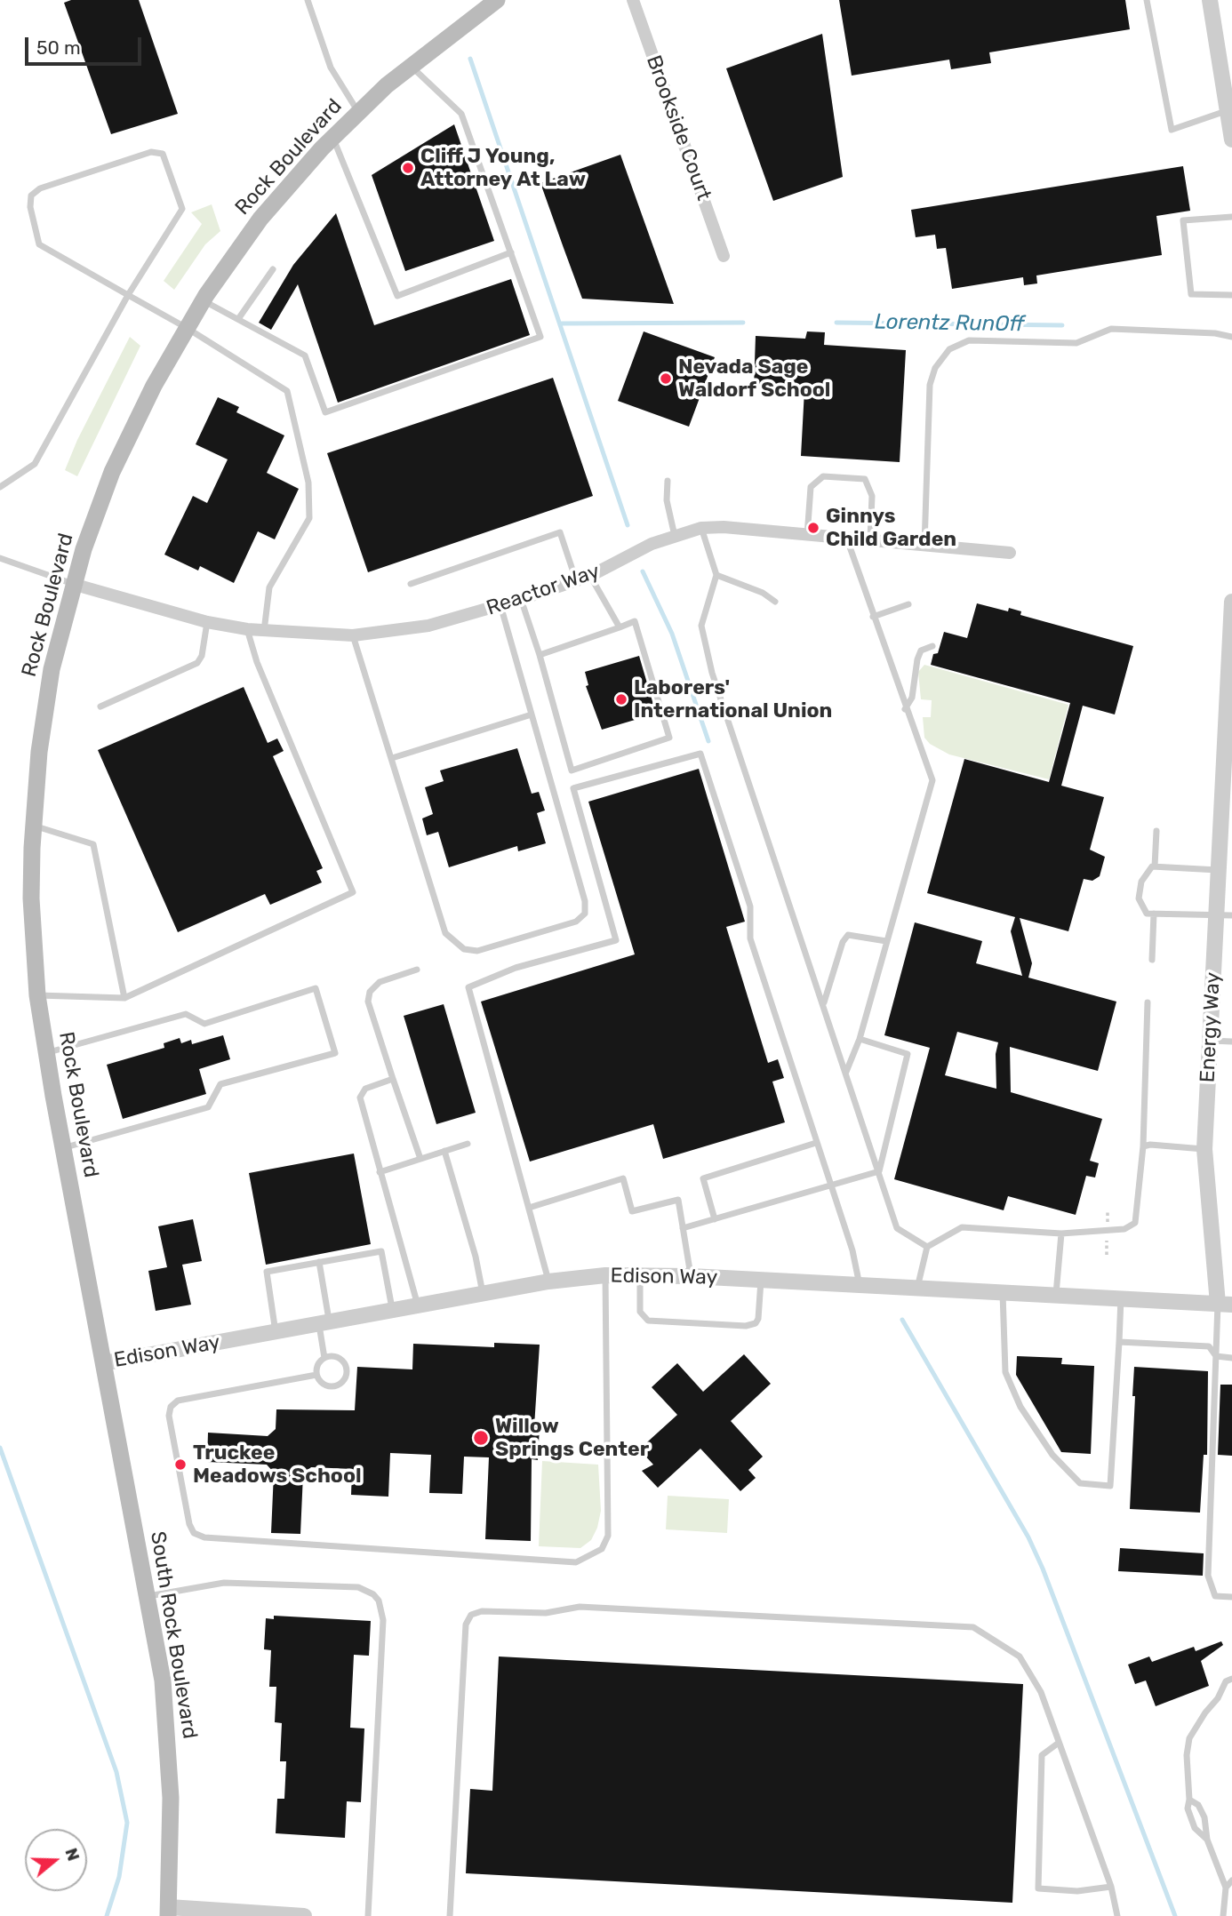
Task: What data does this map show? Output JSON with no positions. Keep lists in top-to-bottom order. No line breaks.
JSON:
{"streets":{"main road":["Rock Boulevard","South Rock Boulevard"],"street":["Brookside Court","Reactor Way","Energy Way","Edison Way"]},"crossings":[["Rock Boulevard","Reactor Way"],["Rock Boulevard","Edison Way"],["Rock Boulevard","South Rock Boulevard"],["Energy Way","Edison Way"],["Edison Way","South Rock Boulevard"]],"water":["Lorentz RunOff"],"places":["Cliff J Young, Attorney At Law","Nevada Sage Waldorf School","Ginnys Child Garden","Laborers' International Union","Willow Springs Center","Truckee Meadows School"],"scale_bar":"50 m","north":"right"}
